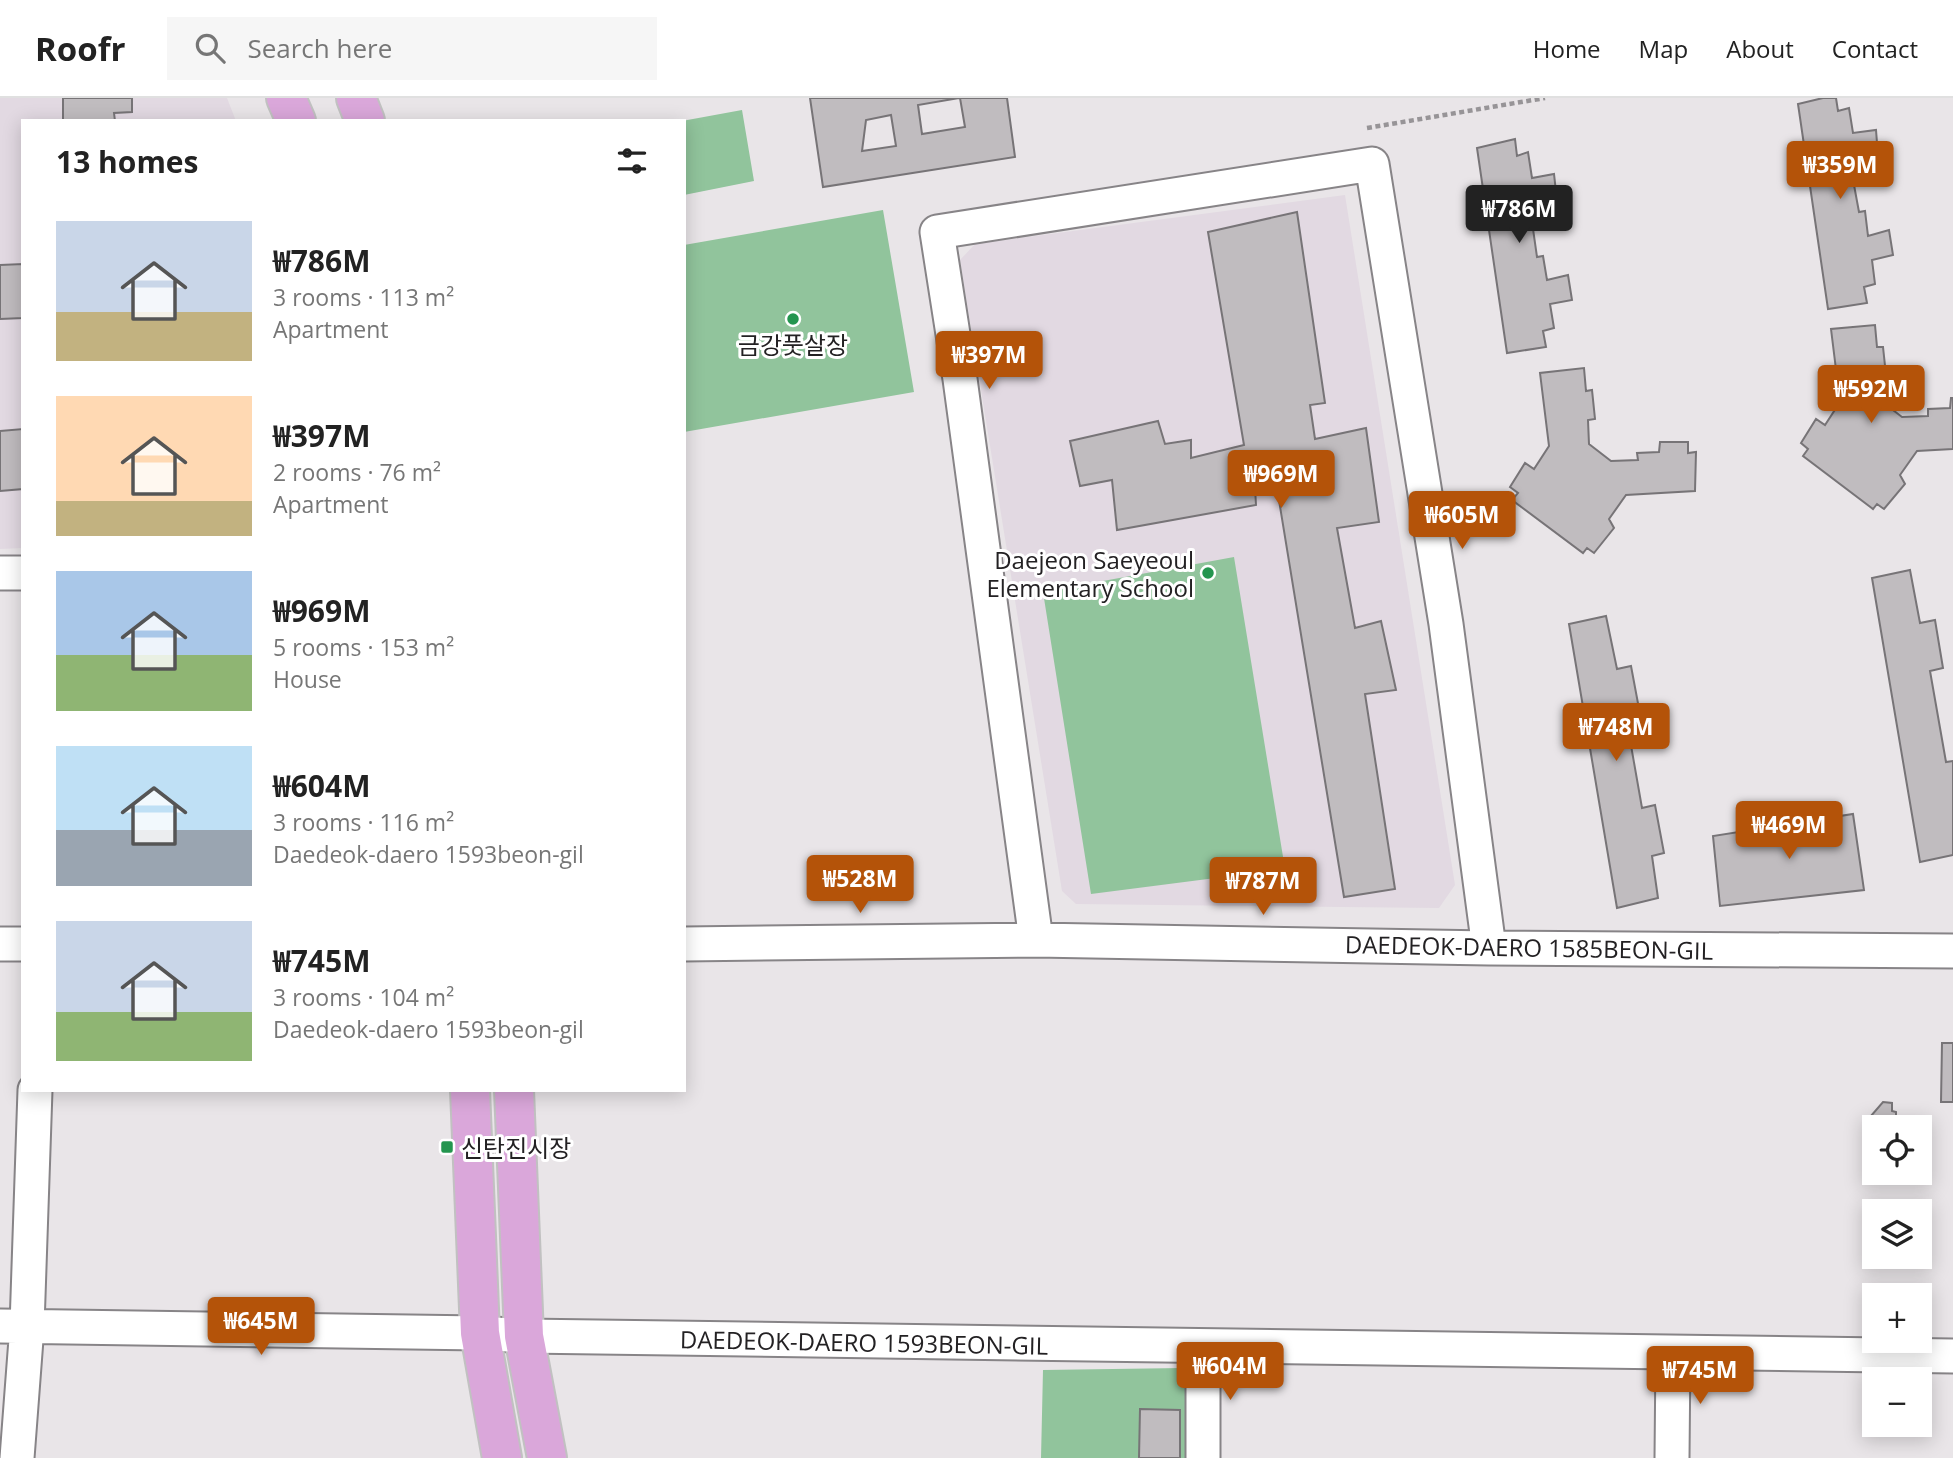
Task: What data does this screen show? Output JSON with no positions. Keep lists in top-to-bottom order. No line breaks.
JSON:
{"streets":{"street":["DAEDEOK-DAERO 1585BEON-GIL","DAEDEOK-DAERO 1593BEON-GIL"]},"places":{"other":["금강풋살장","Daejeon Saeyeoul Elementary School"],"transit":["신탄진시장"]},"page":{"header":"Roofr","search":"Search here","nav":["Home","Map","About","Contact"],"heading":"13 homes","price":["₩359M","₩786M","₩397M","₩592M","₩969M","₩605M","₩748M","₩469M","₩528M","₩787M","₩645M","₩604M","₩745M"],"list":[{"name":"₩786M","note":"3 rooms · 113 m² · Apartment"},{"name":"₩397M","note":"2 rooms · 76 m² · Apartment"},{"name":"₩969M","note":"5 rooms · 153 m² · House"},{"name":"₩604M","note":"3 rooms · 116 m² · Daedeok-daero 1593beon-gil"},{"name":"₩745M","note":"3 rooms · 104 m² · Daedeok-daero 1593beon-gil"}],"map_buttons":["+","−"]}}
